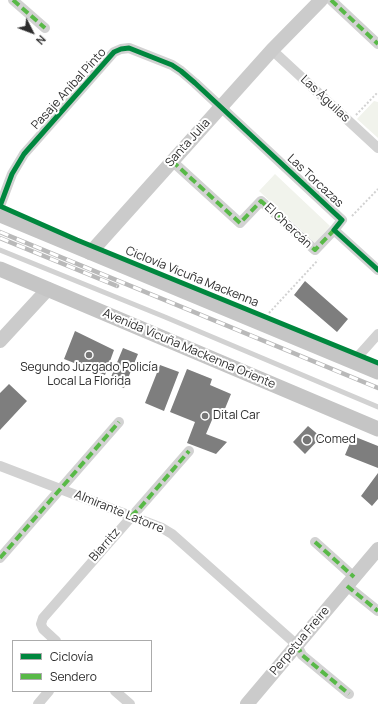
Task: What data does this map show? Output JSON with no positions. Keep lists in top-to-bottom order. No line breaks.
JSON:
{"streets":{"main road":["Avenida Vicuña Mackenna Oriente"],"street":["Pasaje Aníbal Pinto","Las Águilas","Santa Julia","Las Torcazas","El Chercán","Almirante Latorre","Biarritz","Perpetua Freire"],"cycle path":["Ciclovía Vicuña Mackenna"]},"crossings":[["Pasaje Aníbal Pinto","Santa Julia"],["Pasaje Aníbal Pinto","Las Torcazas"],["Las Águilas","Santa Julia"],["Santa Julia","Las Torcazas"],["Santa Julia","El Chercán"],["Las Torcazas","El Chercán"],["Almirante Latorre","Biarritz"],["Almirante Latorre","Perpetua Freire"]],"places":["Segundo Juzgado Policía Local La Florida","Dital Car","Comed"],"legend":["Ciclovía","Sendero"],"north":"bottom right"}
